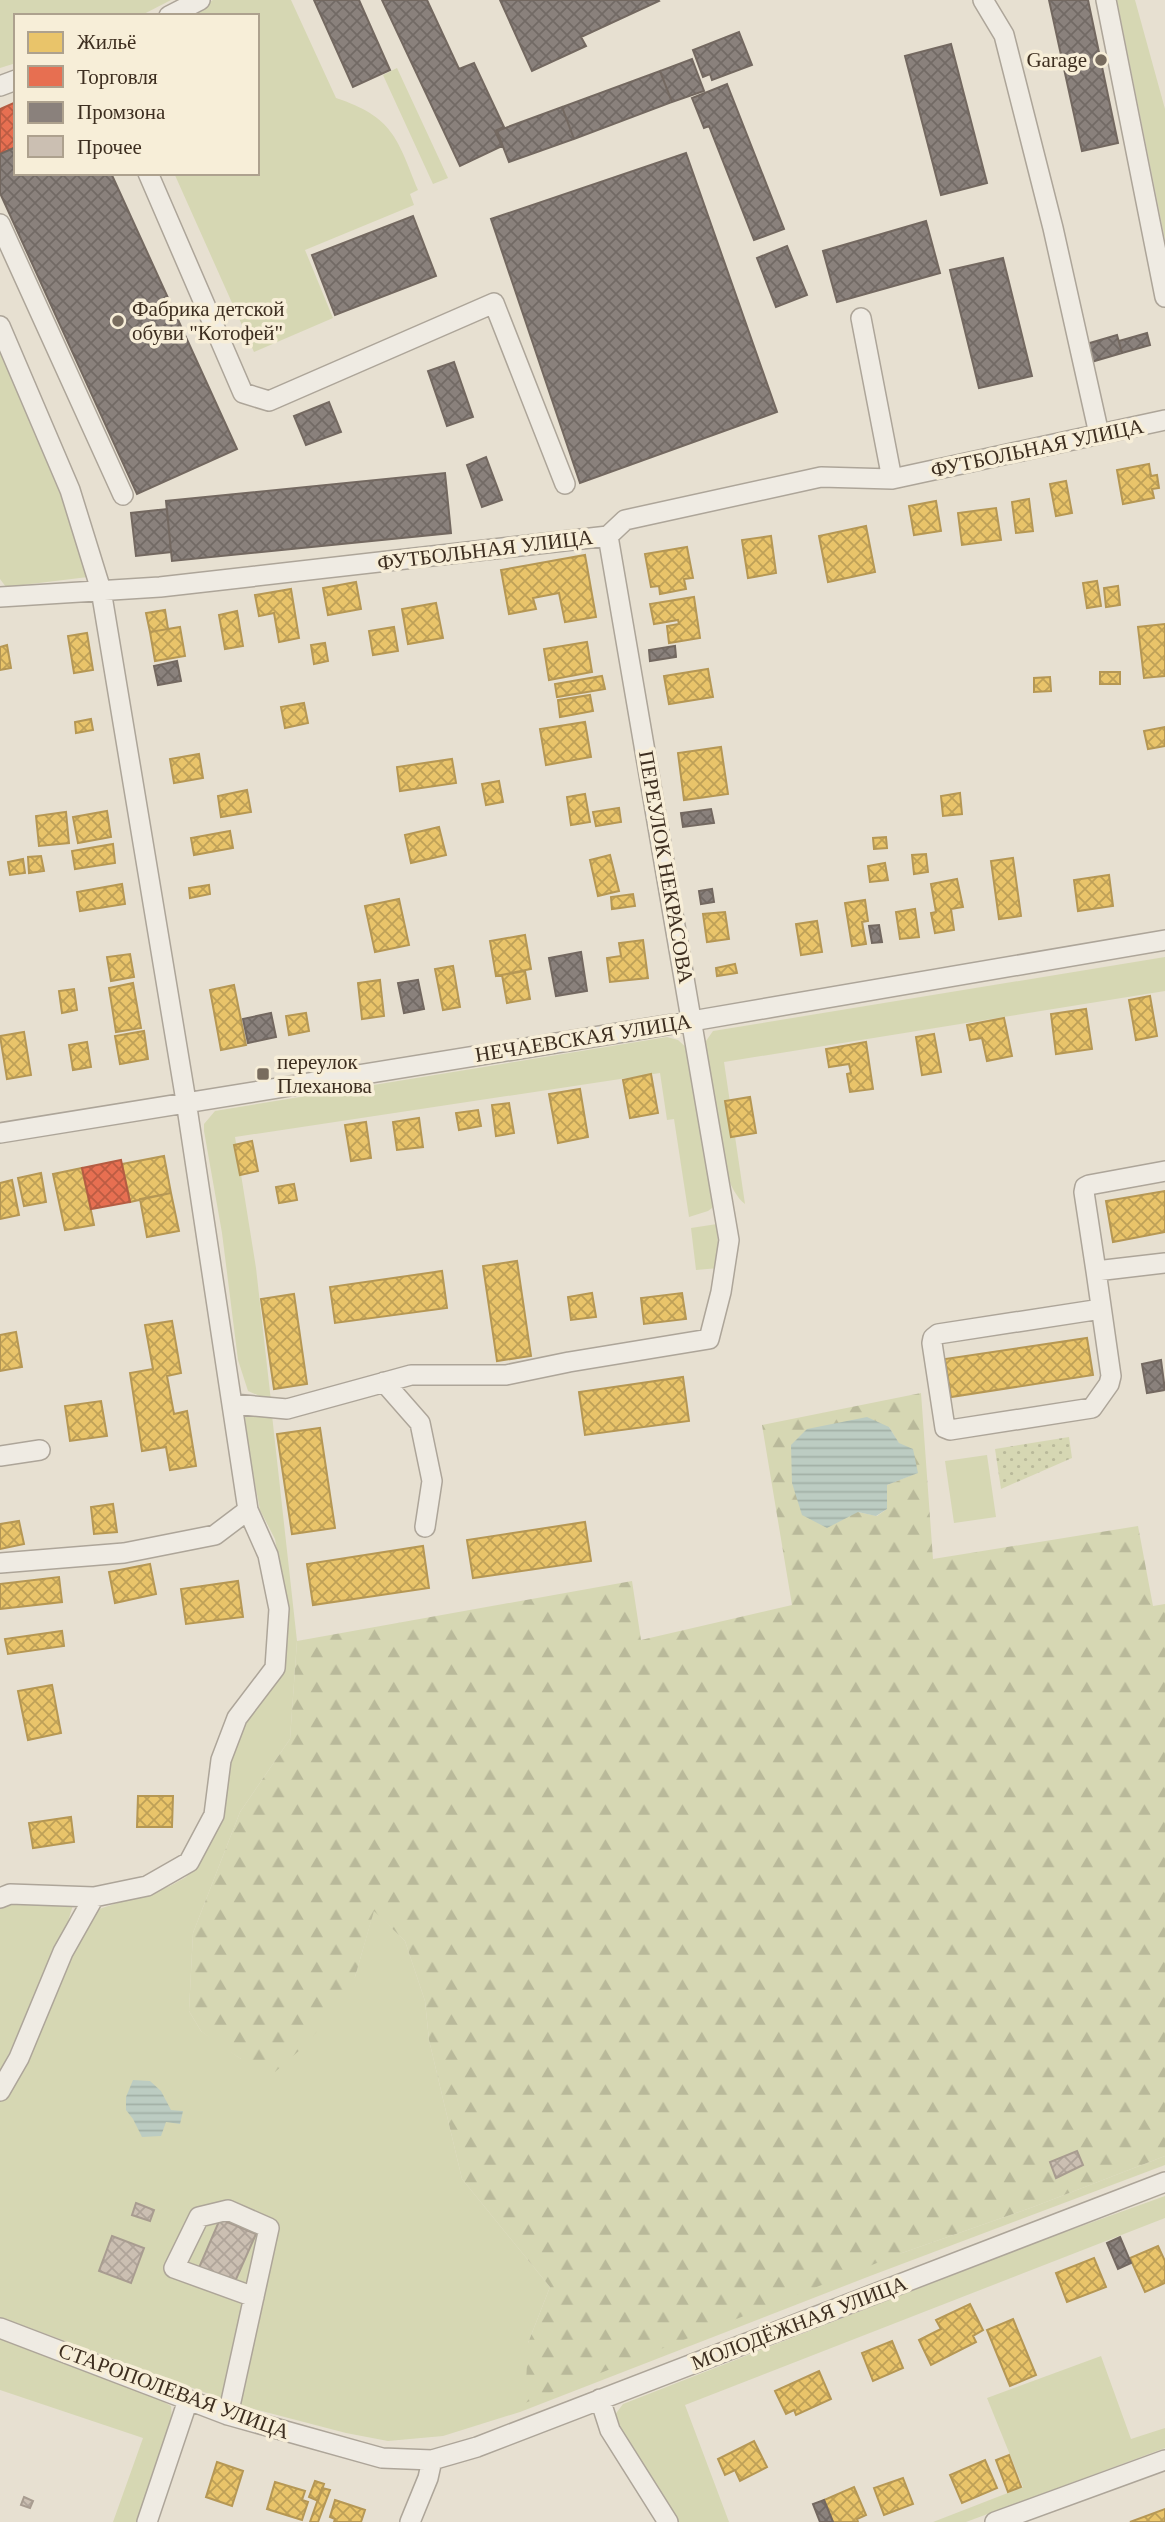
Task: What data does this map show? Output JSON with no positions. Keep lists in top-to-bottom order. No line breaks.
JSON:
{"streets":{"street":["ФУТБОЛЬНАЯ УЛИЦА","ПЕРЕУЛОК НЕКРАСОВА","НЕЧАЕВСКАЯ УЛИЦА","МОЛОДЁЖНАЯ УЛИЦА","СТАРОПОЛЕВАЯ УЛИЦА"]},"crossings":[["ФУТБОЛЬНАЯ УЛИЦА","ПЕРЕУЛОК НЕКРАСОВА"],["ПЕРЕУЛОК НЕКРАСОВА","НЕЧАЕВСКАЯ УЛИЦА"],["МОЛОДЁЖНАЯ УЛИЦА","СТАРОПОЛЕВАЯ УЛИЦА"]],"places":{"other":["Garage","Фабрика детской обуви \"Котофей\""],"transit":["переулок Плеханова"]},"legend":["Жильё","Торговля","Промзона","Прочее"]}
